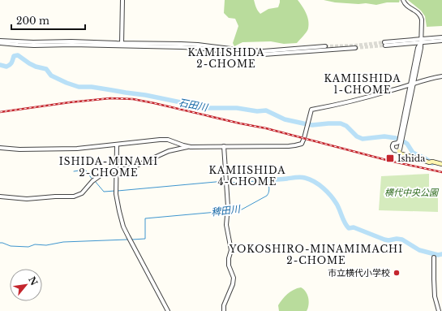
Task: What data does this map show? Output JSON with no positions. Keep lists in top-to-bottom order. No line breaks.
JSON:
{"districts":["KAMIISHIDA 2-CHOME","KAMIISHIDA 1-CHOME","ISHIDA-MINAMI 2-CHOME","KAMIISHIDA 4-CHOME","YOKOSHIRO-MINAMIMACHI 2-CHOME"],"water":["石田川","稗田川"],"parks":["横代中央公園"],"places":{"transit":["Ishida"],"other":["市立横代小学校"]},"scale_bar":"200 m","north":"top right"}
